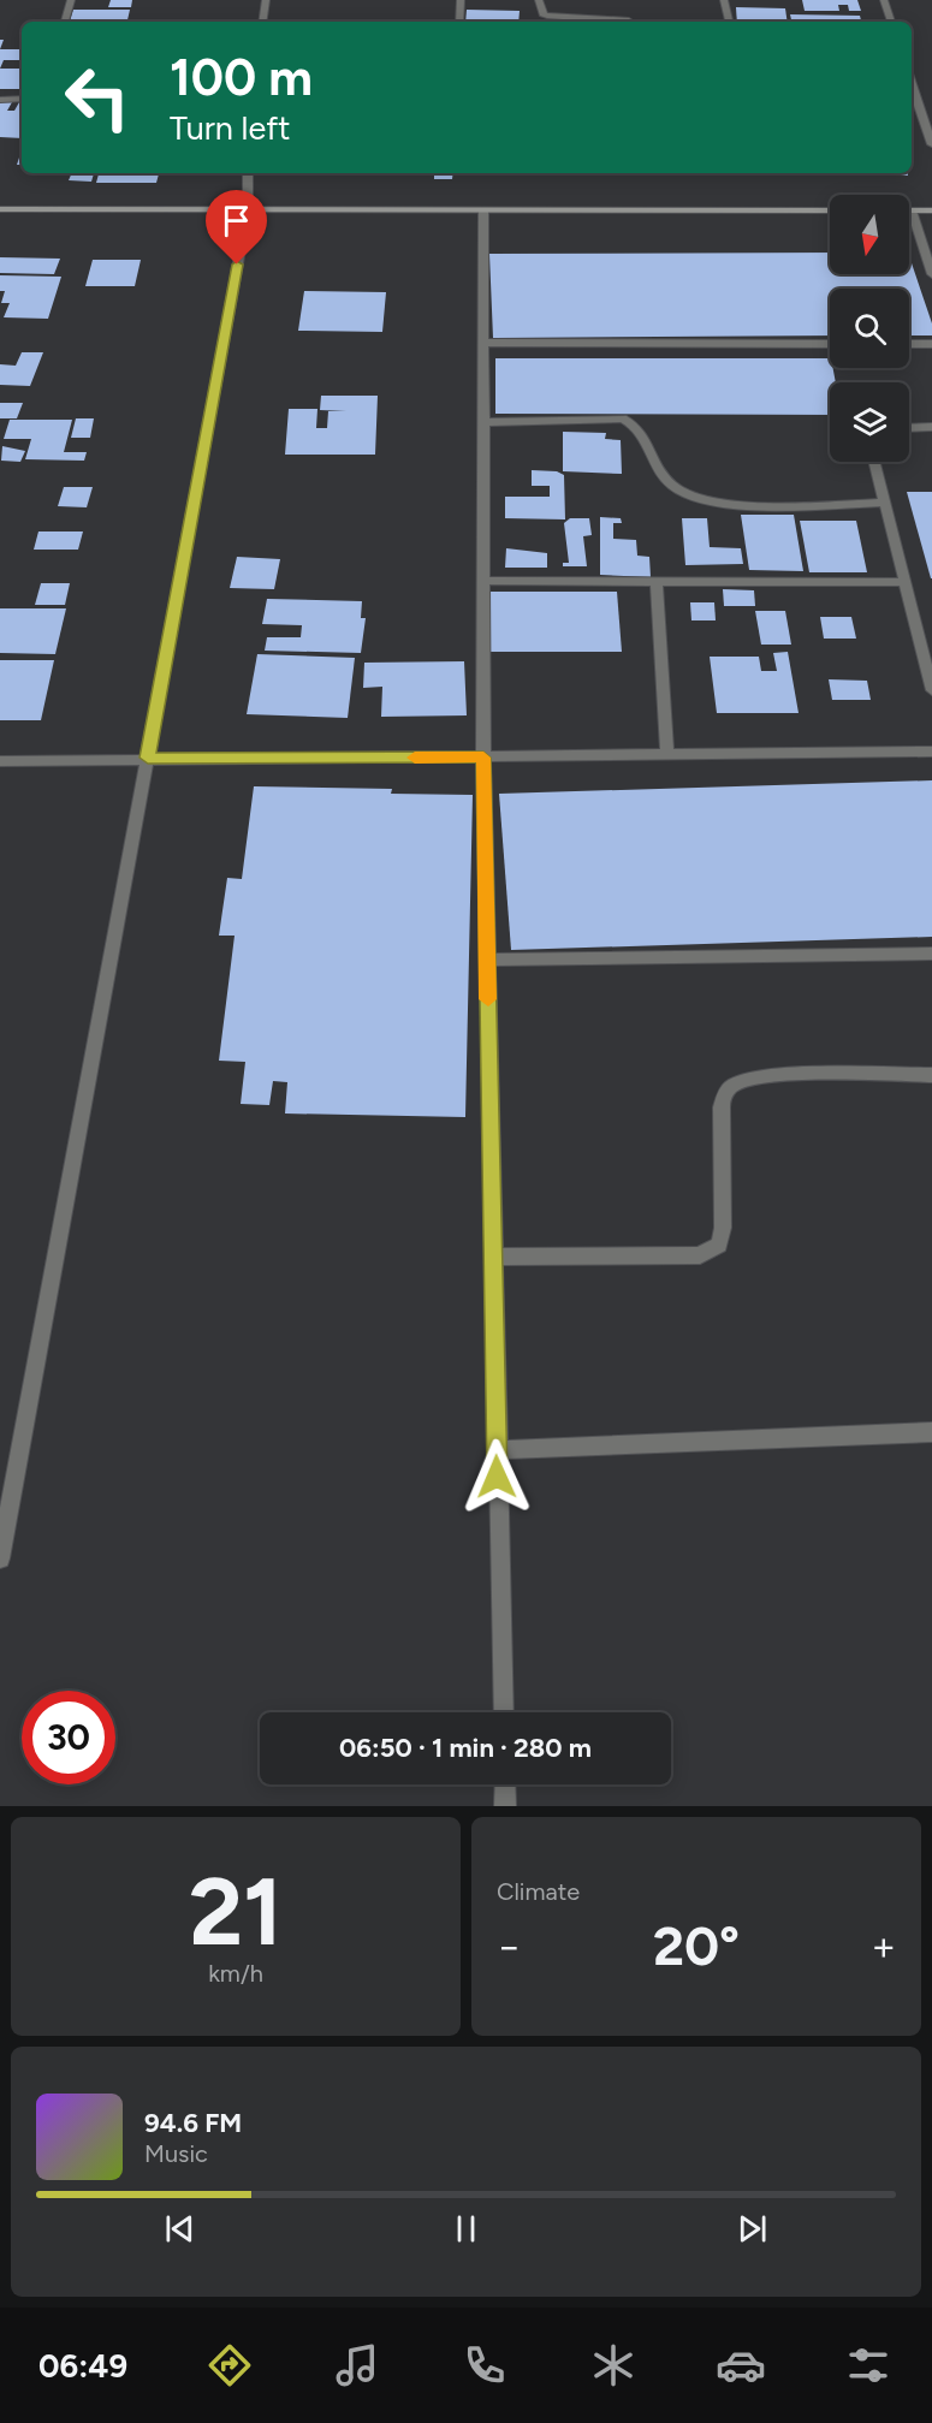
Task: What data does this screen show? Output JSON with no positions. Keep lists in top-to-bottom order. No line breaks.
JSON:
{"north":"bottom","page":{"turn":["100 m","Turn left"],"limit":"30","trip":"06:50 · 1 min · 280 m","tile":[["21","km/h"],"Climate"],"heat":["−","20°","+"],"song":["94.6 FM","Music"],"tabs":"06:49"}}
